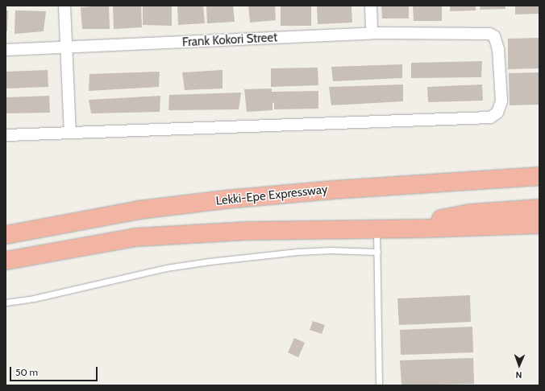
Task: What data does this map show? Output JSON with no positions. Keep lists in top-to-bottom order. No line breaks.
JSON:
{"streets":{"highway":["Lekki-Epe Expressway"],"street":["Frank Kokori Street"]},"scale_bar":"50 m","north":"bottom"}
